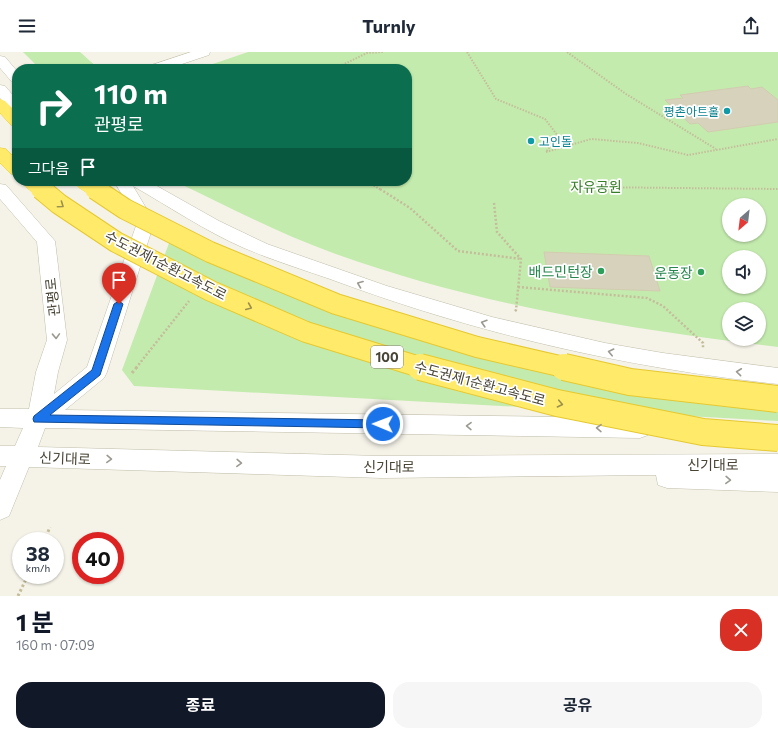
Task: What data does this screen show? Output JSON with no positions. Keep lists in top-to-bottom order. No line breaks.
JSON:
{"streets":{"highway":["수도권제1순환고속도로","100"],"street":["관평로","신기대로"]},"crossings":[["관평로","신기대로"]],"parks":["자유공원"],"places":["평촌아트홀","고인돌","배드민턴장","운동장"],"north":"bottom left","page":{"header":"Turnly","turn":["110 m","관평로"],"then":"그다음","speed":"38 km/h","limit":"40","heading":["1 분","160 m · 07:09"],"buttons":["종료","공유"]}}
